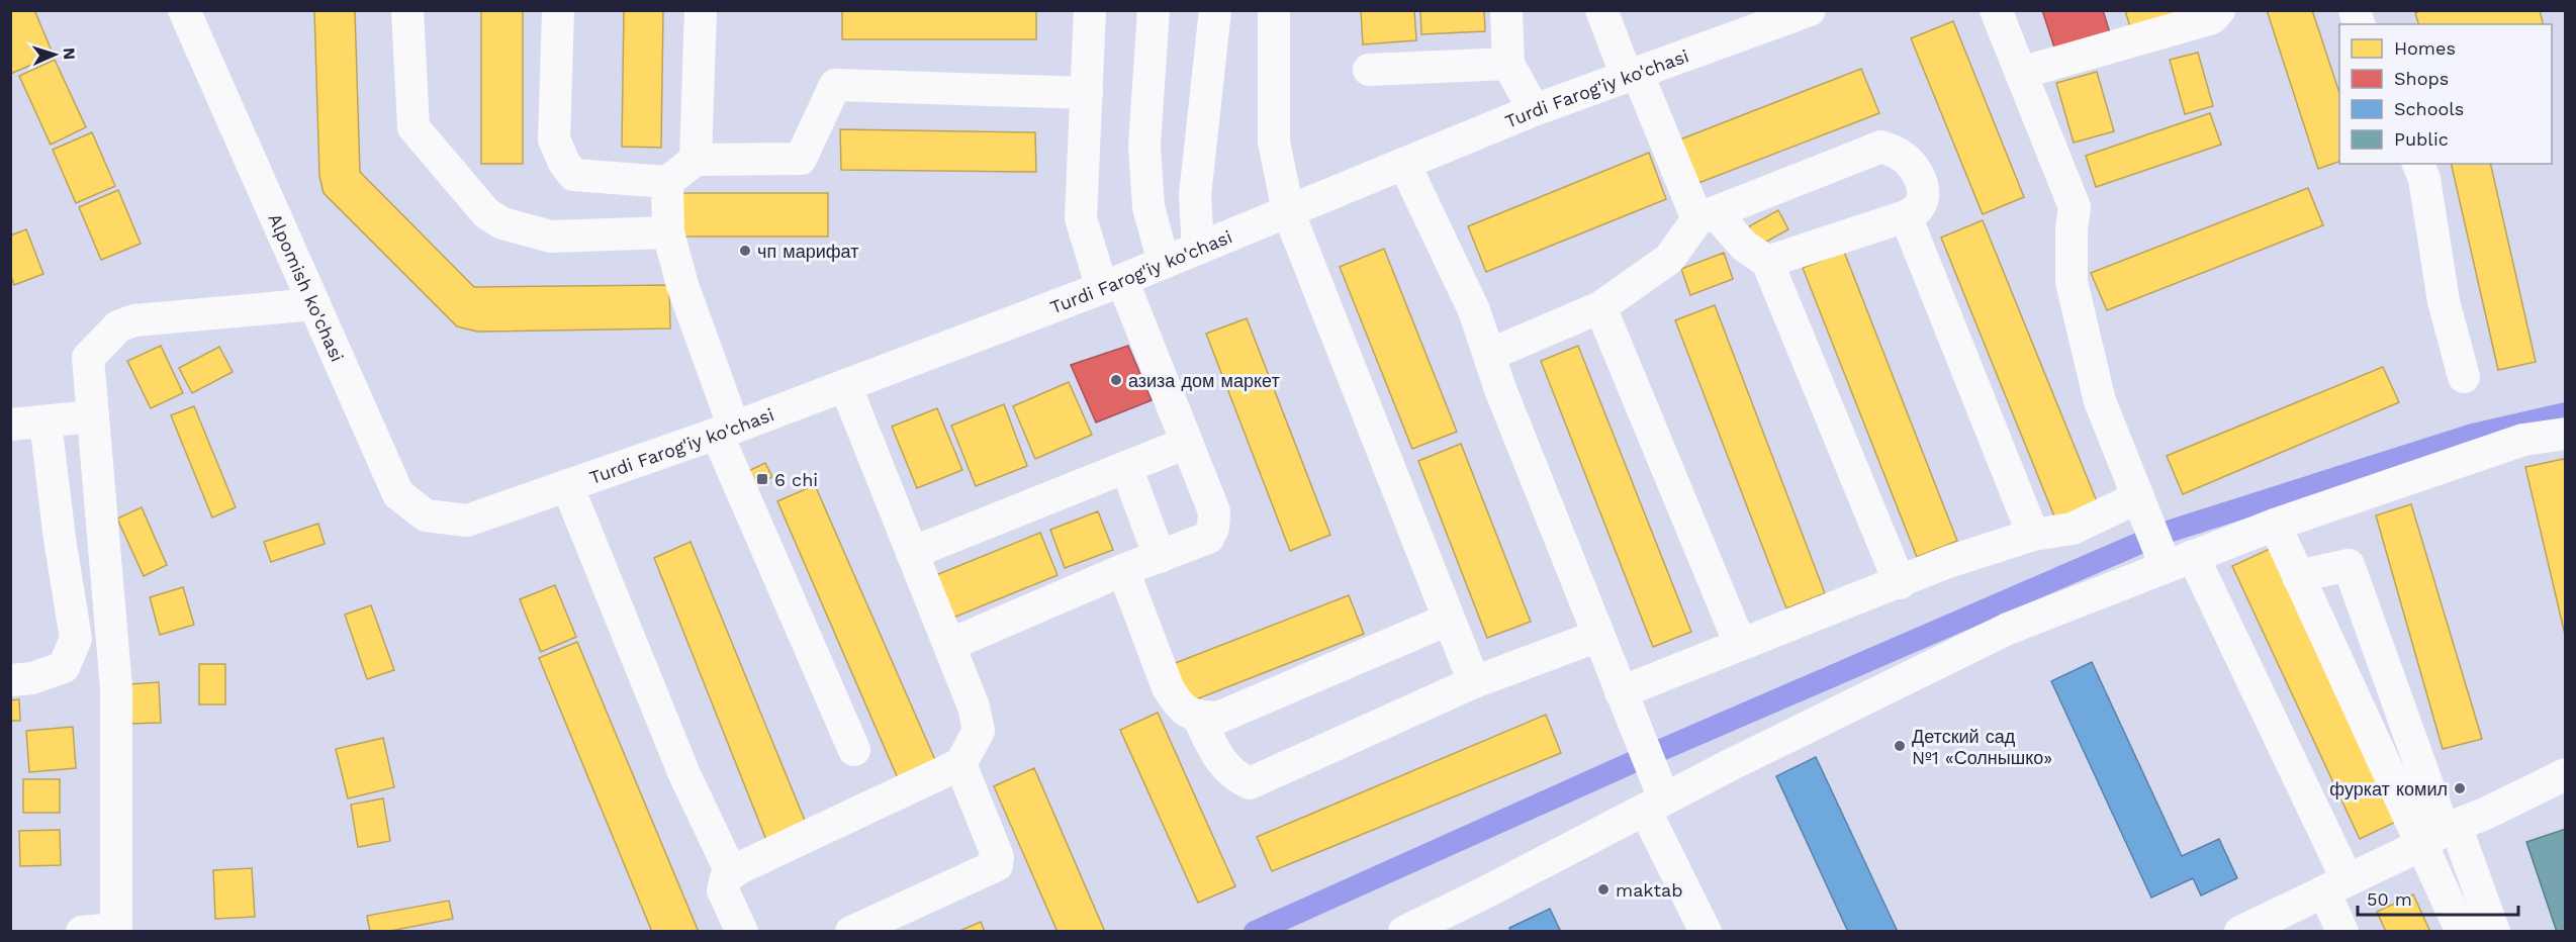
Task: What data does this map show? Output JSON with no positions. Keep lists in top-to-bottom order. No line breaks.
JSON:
{"streets":{"street":["Turdi Farog'iy ko'chasi","Alpomish ko'chasi"]},"crossings":[["Turdi Farog'iy ko'chasi","Alpomish ko'chasi"]],"places":{"other":["чп марифат","азиза дом маркет","Детский сад №1 «Солнышко»","фуркат комил","maktab"],"transit":["6 chi"]},"legend":["Homes","Shops","Schools","Public"],"scale_bar":"50 m","north":"right"}
